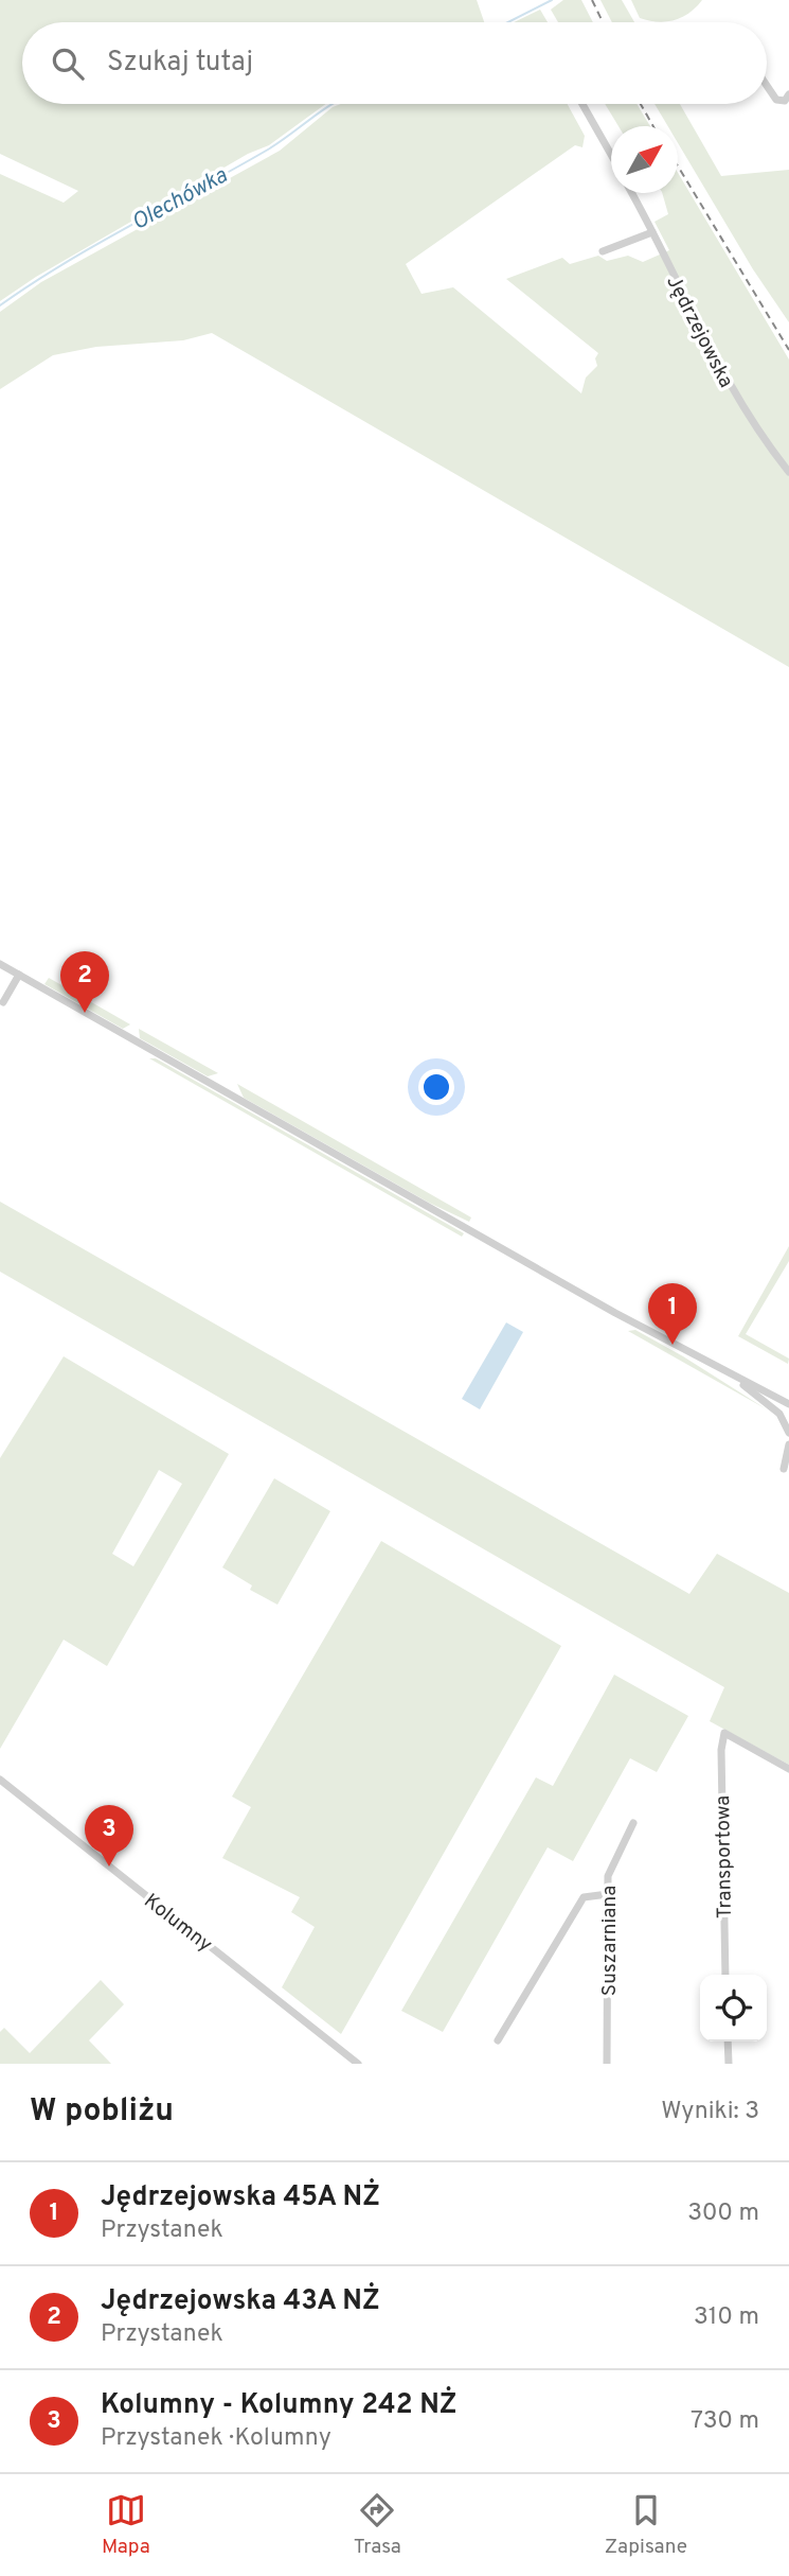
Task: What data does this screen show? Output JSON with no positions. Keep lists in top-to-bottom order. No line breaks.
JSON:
{"streets":{"street":["Jędrzejowska","Transportowa","Kolumny","Suszarniana"]},"water":["Olechówka"],"north":"top right","page":{"search":"Szukaj tutaj","pins":["2","1","3"],"heading":["W pobliżu","Wyniki: 3"],"list":[{"mark":"1","name":"Jędrzejowska 45A NŻ","note":"Przystanek","value":"300 m"},{"mark":"2","name":"Jędrzejowska 43A NŻ","note":"Przystanek","value":"310 m"},{"mark":"3","name":"Kolumny - Kolumny 242 NŻ","note":"Przystanek · Kolumny","value":"730 m"}],"nav":["Mapa","Trasa","Zapisane"]}}
